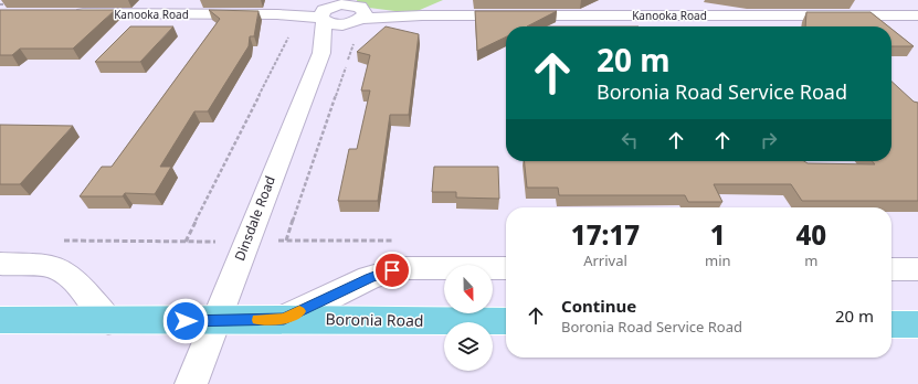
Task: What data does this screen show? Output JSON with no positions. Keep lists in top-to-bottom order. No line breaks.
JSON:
{"streets":{"main road":["Boronia Road"],"street":["Kanooka Road","Dinsdale Road"]},"crossings":[["Kanooka Road","Dinsdale Road"],["Dinsdale Road","Boronia Road"]],"north":"bottom","page":{"turn":["20 m","Boronia Road Service Road"],"eta":["17:17","Arrival","1","min","40","m"],"list":[{"name":"Continue","note":"Boronia Road Service Road","value":"20 m"}]}}
